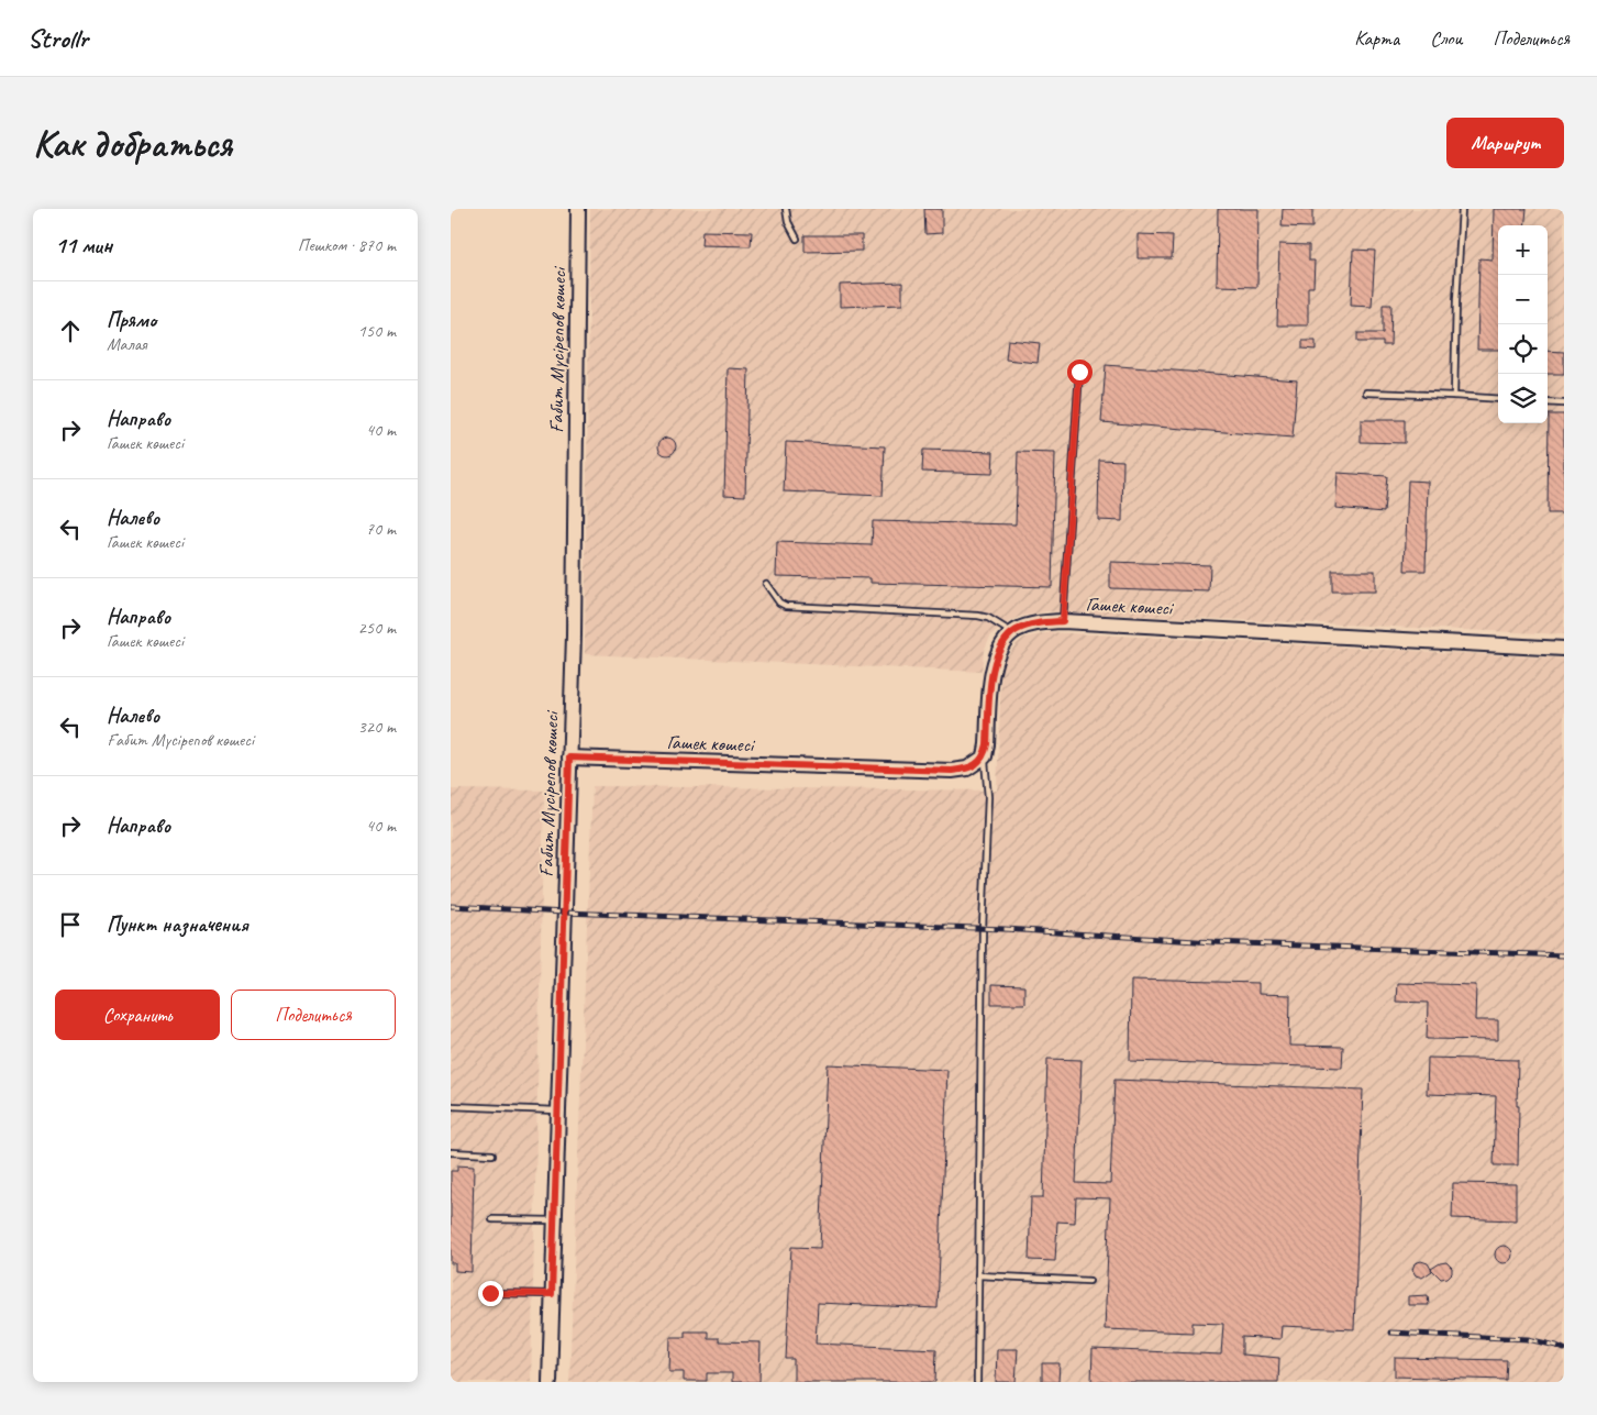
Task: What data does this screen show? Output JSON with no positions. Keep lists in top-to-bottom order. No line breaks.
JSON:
{"streets":{"main road":["Ғабит Мүсірепов көшесі","Гашек көшесі"]},"crossings":[["Ғабит Мүсірепов көшесі","Гашек көшесі"]],"page":{"header":"Strollr","nav":["Карта","Слои","Поделиться"],"buttons":["Маршрут",["Сохранить","Поделиться"]],"title":"Как добраться","heading":["11 мин","Пешком · 870 m"],"map_buttons":["+","−"],"list":[["Прямо","Малая","150 m"],["Направо","Гашек көшесі","40 m"],["Налево","Гашек көшесі","70 m"],["Направо","Гашек көшесі","250 m"],["Налево","Ғабит Мүсірепов көшесі","320 m"],["Направо","40 m"],"Пункт назначения"]}}
